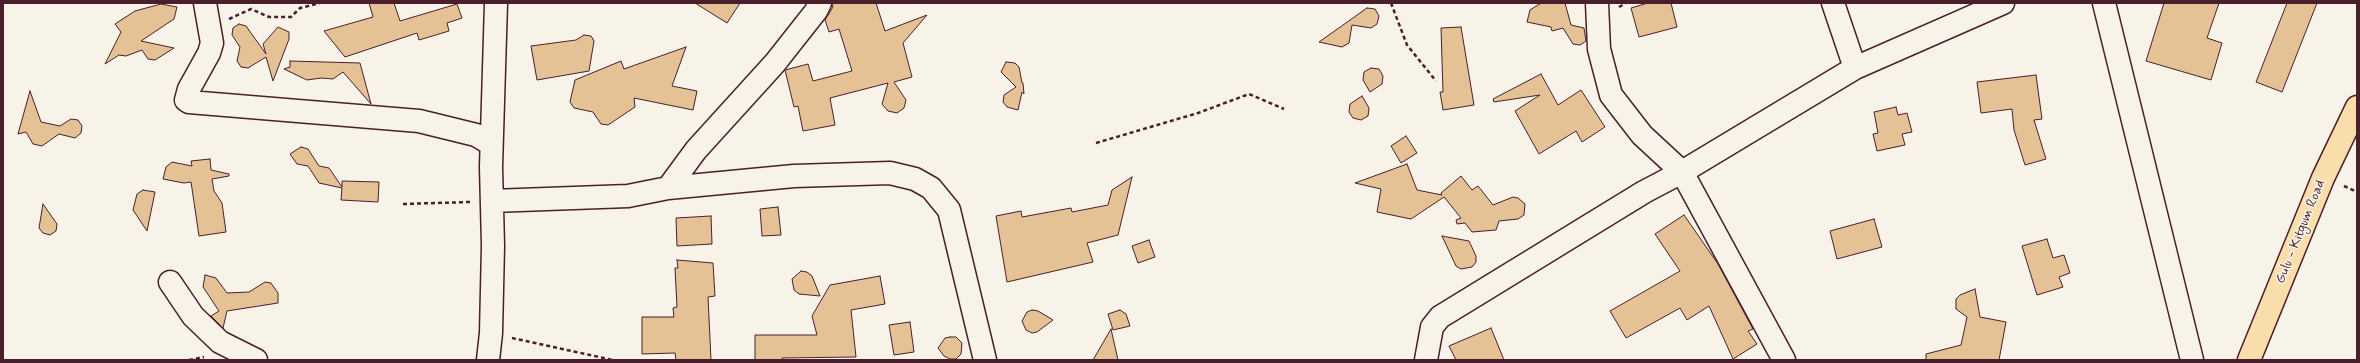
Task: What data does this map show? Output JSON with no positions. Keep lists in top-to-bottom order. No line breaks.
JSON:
{"streets":{"main road":["Gulu - Kitgum Road"]}}
